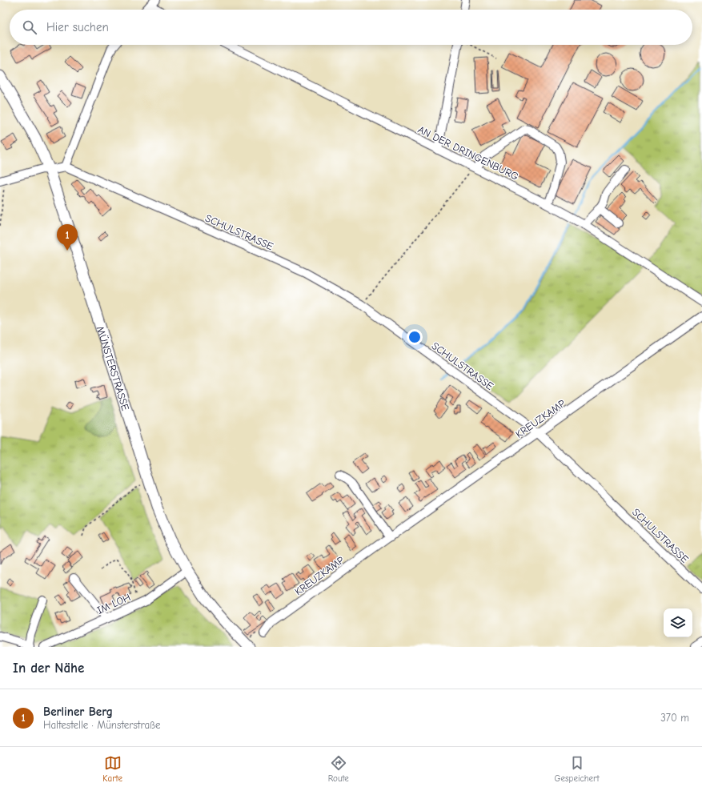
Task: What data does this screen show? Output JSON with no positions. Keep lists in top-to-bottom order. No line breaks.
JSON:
{"streets":{"main road":["MÜNSTERSTRASSE"],"street":["AN DER DRINGENBURG","SCHULSTRASSE","KREUZKAMP","IM LOH"]},"crossings":[["SCHULSTRASSE","KREUZKAMP"],["MÜNSTERSTRASSE","IM LOH"]],"page":{"search":"Hier suchen","pins":"1","heading":"In der Nähe","list":[{"mark":"1","name":"Berliner Berg","note":"Haltestelle · Münsterstraße","value":"370 m"}],"nav":["Karte","Route","Gespeichert"]}}
